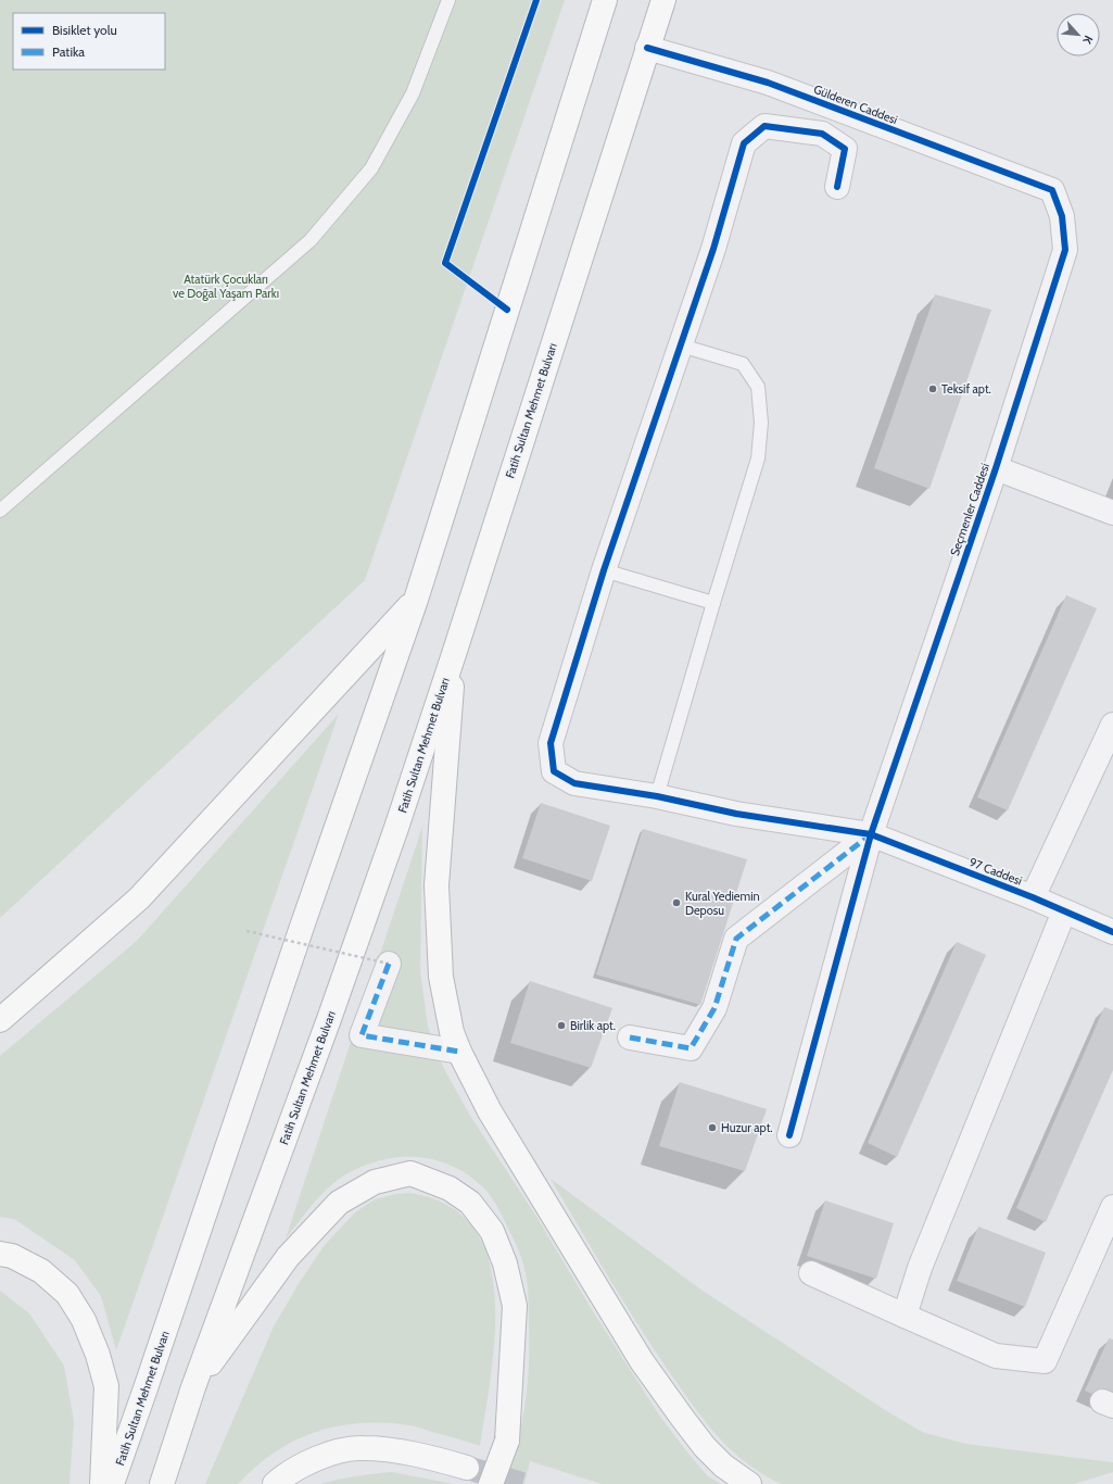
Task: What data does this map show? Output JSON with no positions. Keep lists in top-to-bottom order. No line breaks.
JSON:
{"streets":{"main road":["Fatih Sultan Mehmet Bulvarı"],"street":["Gülderen Caddesi","Seçmenler Caddesi","97 Caddesi"]},"crossings":[["Gülderen Caddesi","Fatih Sultan Mehmet Bulvarı"],["Gülderen Caddesi","Seçmenler Caddesi"],["Seçmenler Caddesi","97 Caddesi"]],"parks":["Atatürk Çocukları ve Doğal Yaşam Parkı"],"places":["Teksif apt.","Kural Yediemin Deposu","Birlik apt.","Huzur apt."],"legend":["Bisiklet yolu","Patika"],"north":"bottom right"}
